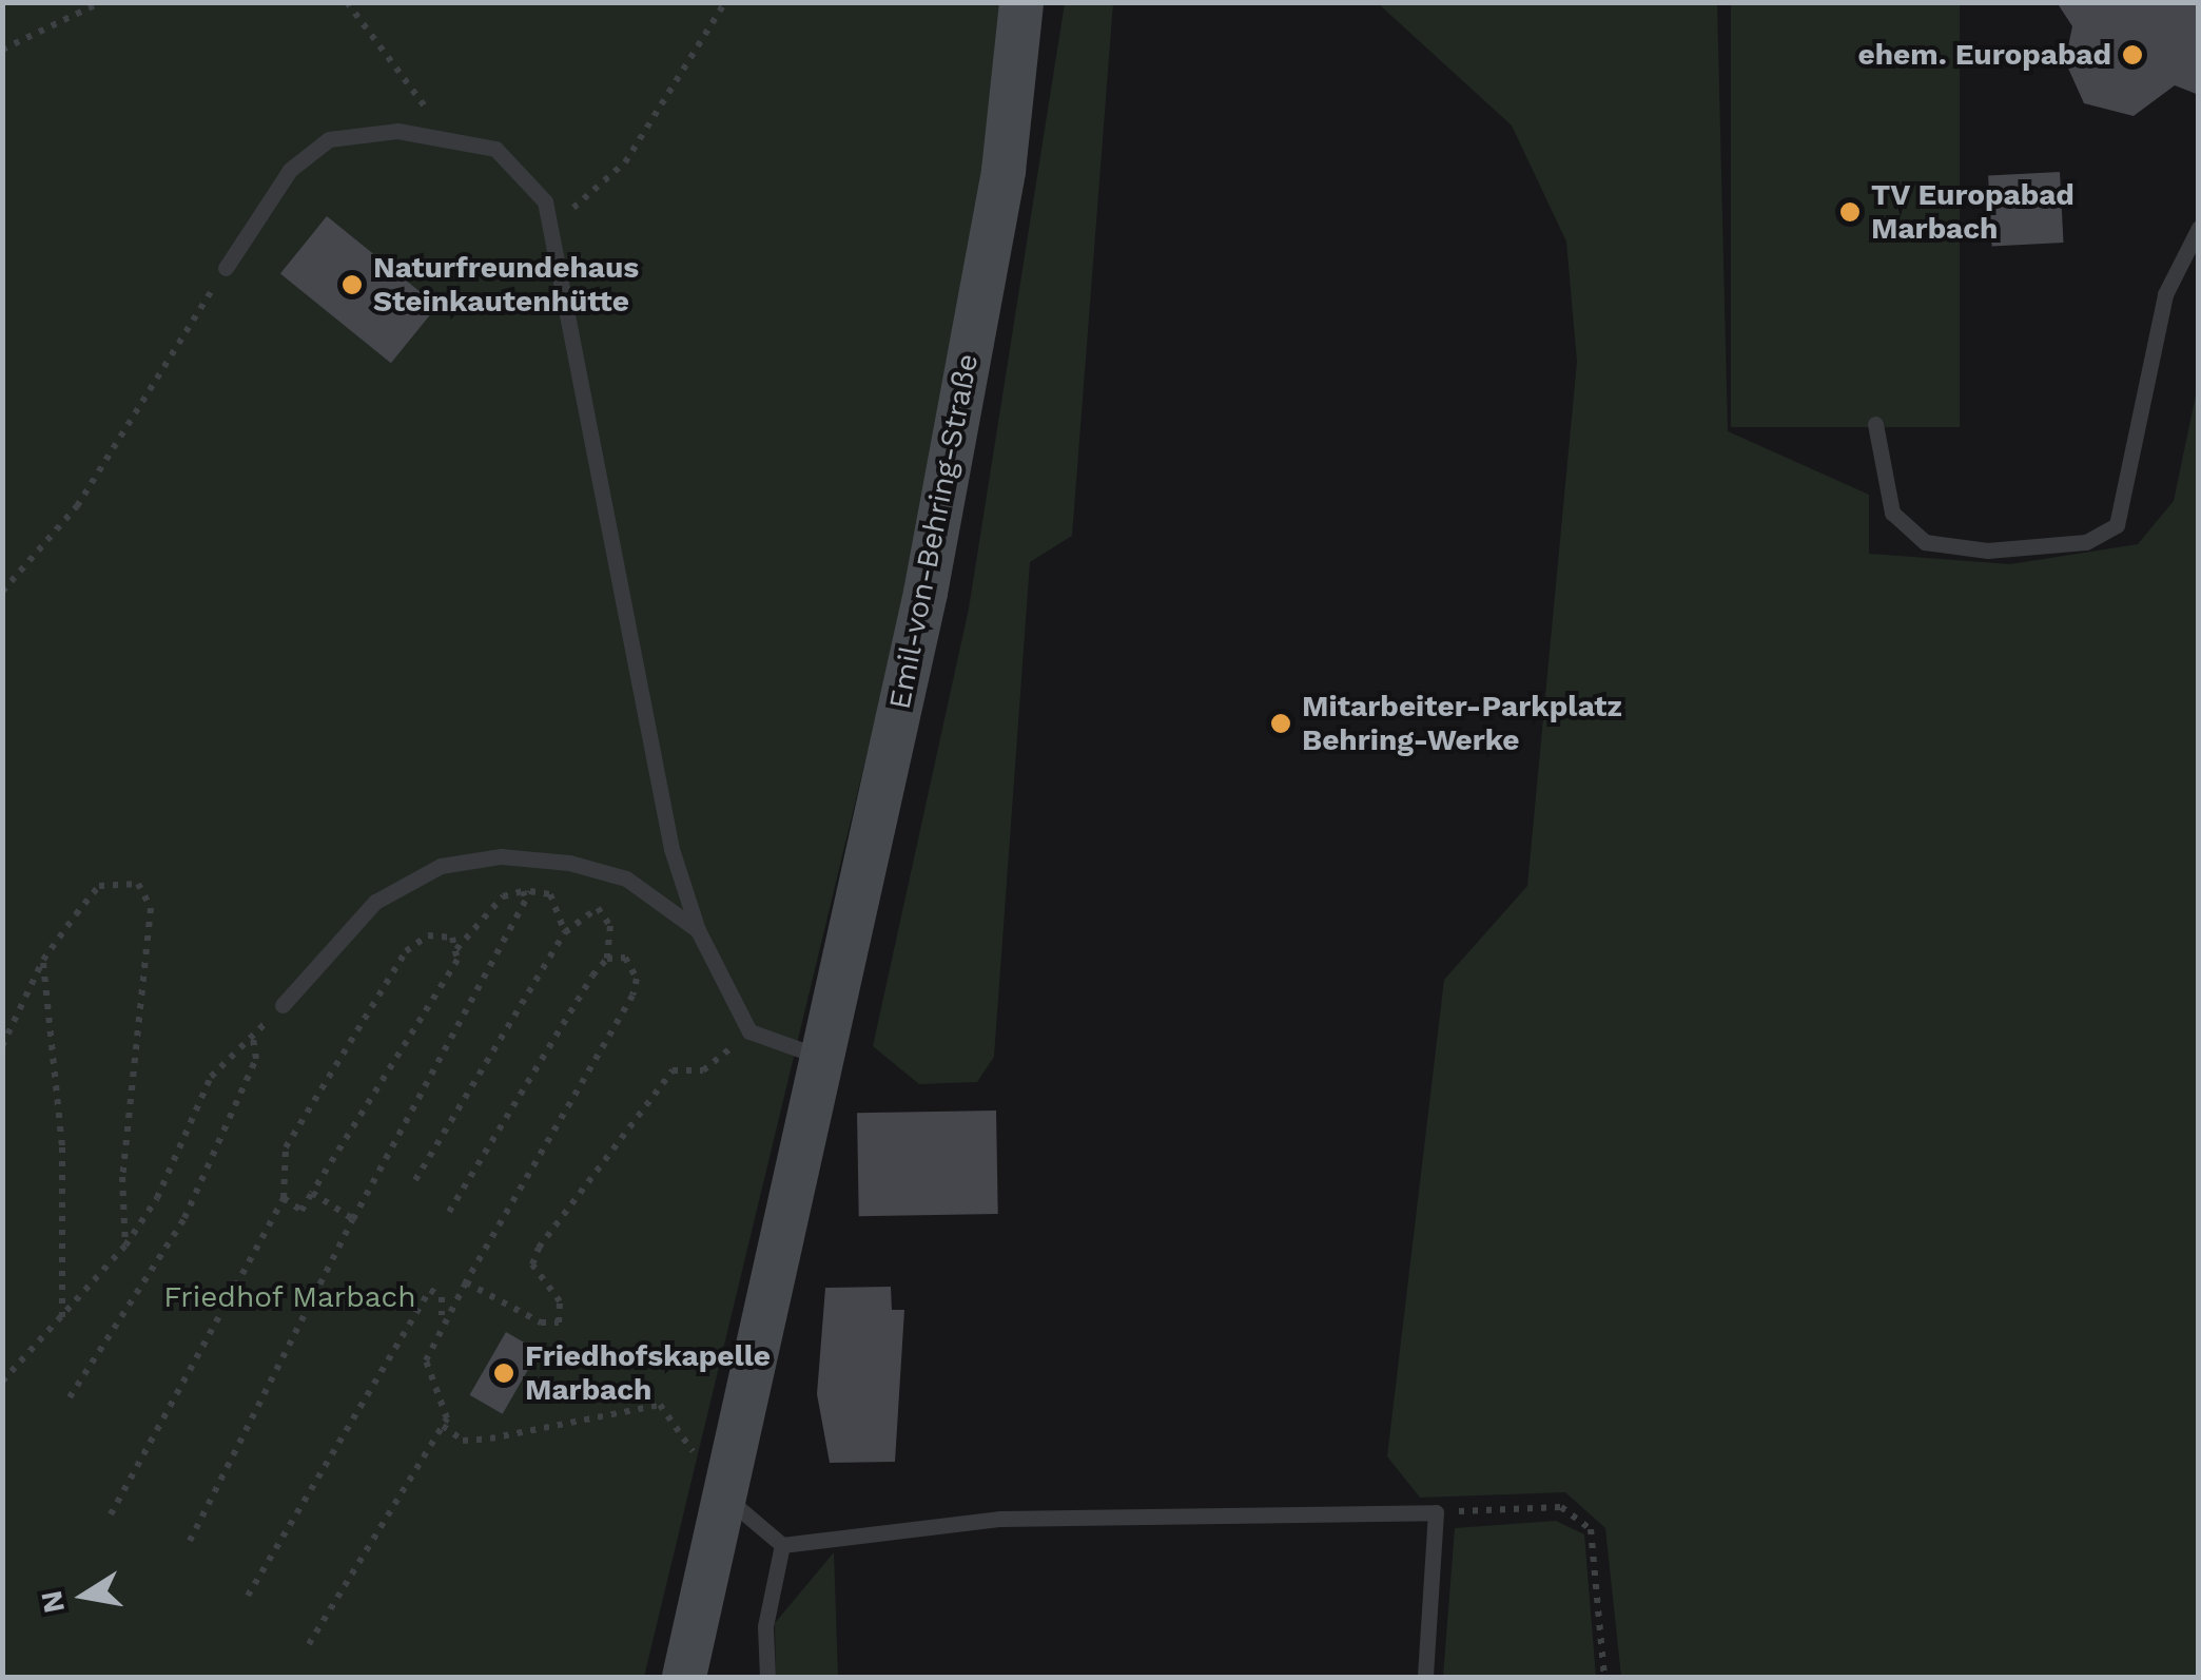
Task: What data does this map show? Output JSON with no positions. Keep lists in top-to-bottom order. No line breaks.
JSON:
{"streets":{"main road":["Emil-von-Behring-Straße"]},"parks":["Friedhof Marbach"],"places":["ehem. Europabad","TV Europabad Marbach","Naturfreundehaus Steinkautenhütte","Mitarbeiter-Parkplatz Behring-Werke","Friedhofskapelle Marbach"],"north":"left"}
